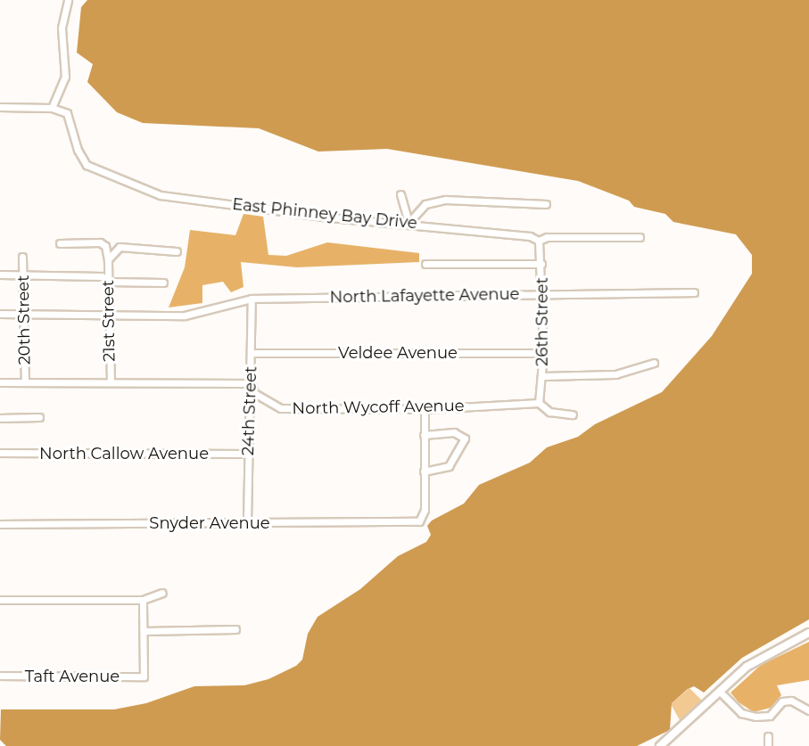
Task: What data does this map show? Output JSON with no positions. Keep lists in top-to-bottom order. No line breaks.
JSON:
{"streets":{"street":["East Phinney Bay Drive","North Lafayette Avenue","20th Street","21st Street","26th Street","Veldee Avenue","North Wycoff Avenue","24th Street","North Callow Avenue","Snyder Avenue","Taft Avenue"]},"crossings":[["East Phinney Bay Drive","26th Street"],["North Lafayette Avenue","20th Street"],["North Lafayette Avenue","21st Street"],["North Lafayette Avenue","26th Street"],["North Lafayette Avenue","24th Street"],["26th Street","Veldee Avenue"],["26th Street","North Wycoff Avenue"],["Veldee Avenue","24th Street"],["North Wycoff Avenue","24th Street"],["24th Street","North Callow Avenue"],["24th Street","Snyder Avenue"]]}
